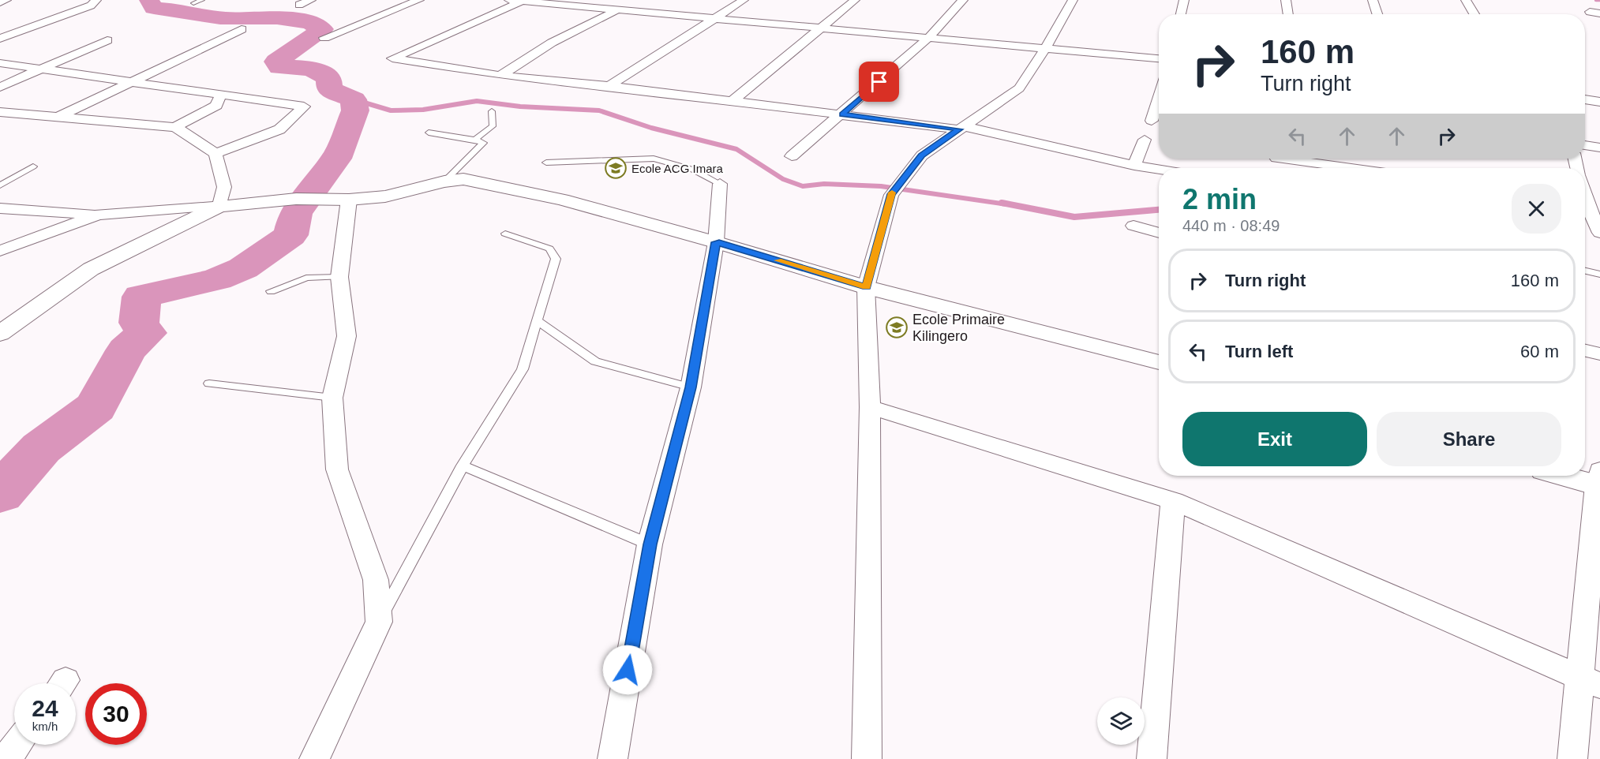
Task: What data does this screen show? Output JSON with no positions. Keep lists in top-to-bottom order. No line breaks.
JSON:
{"places":{"school or university":["Ecole ACG Imara","Ecole Primaire Kilingero"]},"page":{"turn":["160 m","Turn right"],"heading":["2 min","440 m · 08:49"],"list":[{"name":"Turn right","value":"160 m"},{"name":"Turn left","value":"60 m"}],"buttons":["Exit","Share"],"speed":"24 km/h","limit":"30"}}
